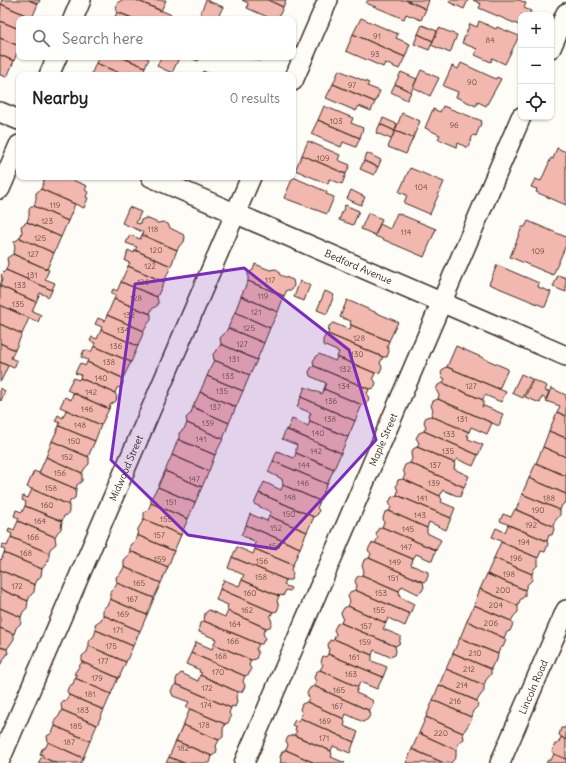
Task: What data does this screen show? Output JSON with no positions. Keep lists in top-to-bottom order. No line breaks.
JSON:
{"streets":{"street":["Bedford Avenue","Maple Street","Midwood Street","Lincoln Road"]},"crossings":[["Bedford Avenue","Maple Street"],["Bedford Avenue","Midwood Street"]],"house_numbers":["91","84","93","90","97","103","96","109","104","119","123","118","114","125","120","109","127","122","131","117","126","133","119","128","135","121","132","125","134","128","127","136","130","131","138","132","133","140","134","127","135","142","136","137","146","138","131","139","148","140","133","141","150","142","135","152","144","137","156","147","146","139","158","148","141","188","151","160","190","150","143","155","164","192","152","145","157","166","194","154","147","168","196","159","156","149","198","158","151","165","172","200","160","153","167","204","162","155","169","206","164","157","171","166","159","175","210","168","161","177","212","170","163","179","214","172","165","181","216","174","167","183","169","178","185","220","171","187","182"],"page":{"map_buttons":["+","−"],"search":"Search here","heading":["Nearby","0 results"]}}
